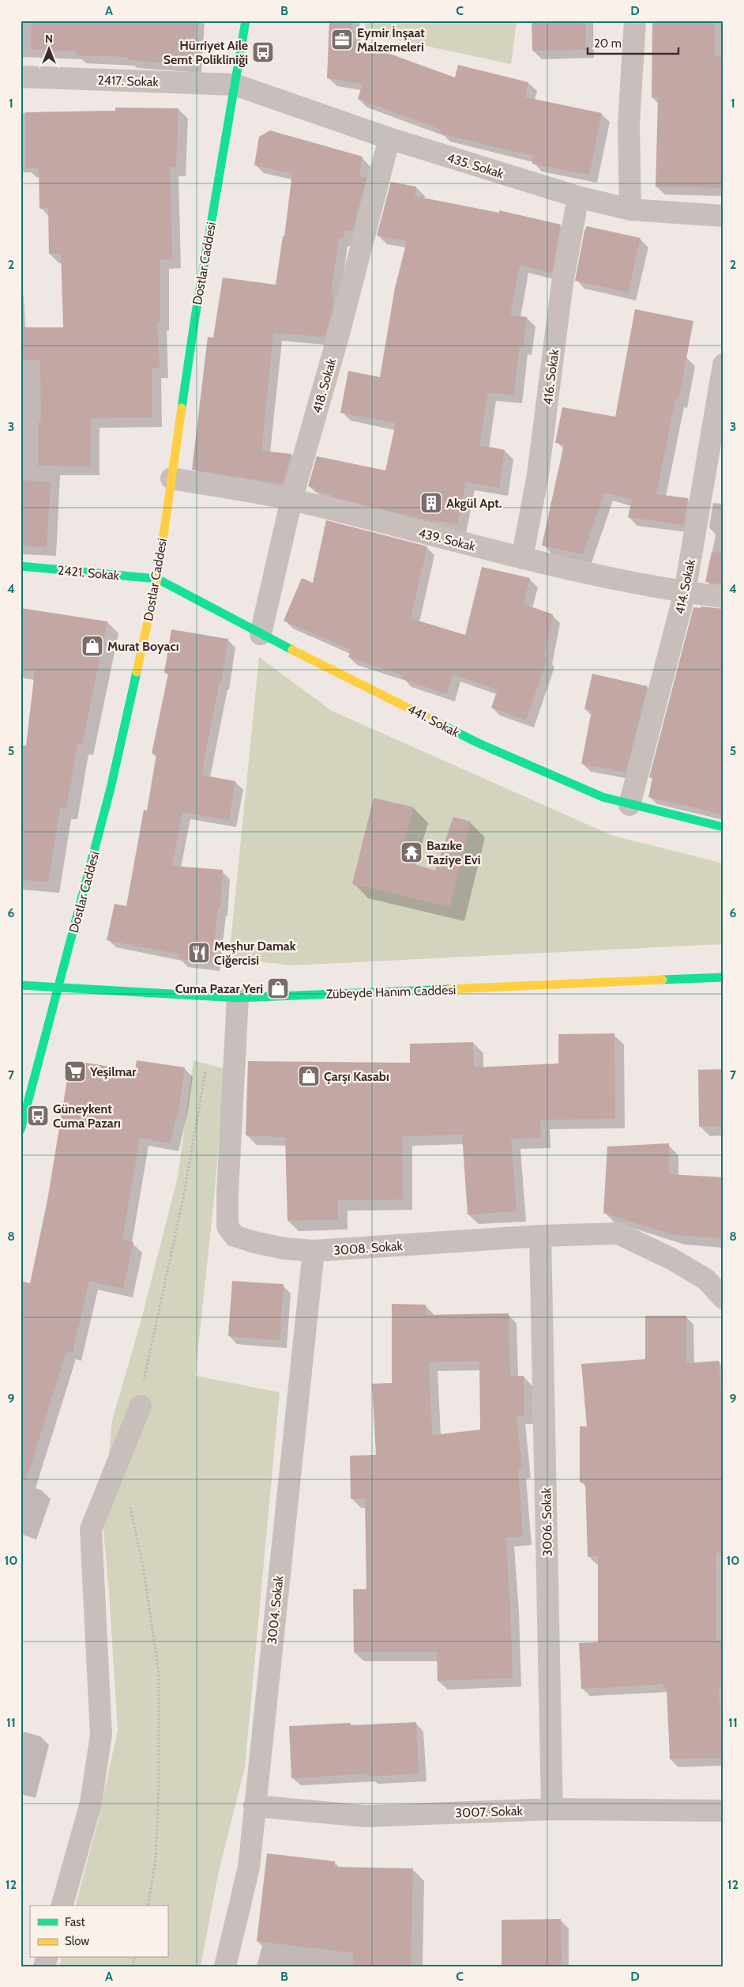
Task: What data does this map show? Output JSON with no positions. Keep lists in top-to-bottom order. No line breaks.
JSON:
{"streets":{"street":["2417. Sokak","435. Sokak","Dostlar Caddesi","416. Sokak","418. Sokak","439. Sokak","2421. Sokak","414. Sokak","441. Sokak","Zübeyde Hanım Caddesi","3008. Sokak","3006. Sokak","3004. Sokak","3007. Sokak"]},"crossings":[["2417. Sokak","435. Sokak"],["2417. Sokak","Dostlar Caddesi"],["435. Sokak","Dostlar Caddesi"],["435. Sokak","416. Sokak"],["435. Sokak","418. Sokak"],["Dostlar Caddesi","439. Sokak"],["Dostlar Caddesi","2421. Sokak"],["Dostlar Caddesi","441. Sokak"],["Dostlar Caddesi","Zübeyde Hanım Caddesi"],["416. Sokak","439. Sokak"],["418. Sokak","439. Sokak"],["418. Sokak","441. Sokak"],["439. Sokak","414. Sokak"],["2421. Sokak","441. Sokak"],["414. Sokak","441. Sokak"],["Zübeyde Hanım Caddesi","3008. Sokak"],["3008. Sokak","3006. Sokak"],["3008. Sokak","3004. Sokak"],["3006. Sokak","3007. Sokak"],["3004. Sokak","3007. Sokak"]],"places":{"office":["Eymir İnşaat Malzemeleri"],"bus stop":["Hürriyet Aile Semt Polikliniği","Güneykent Cuma Pazarı"],"building":["Akgül Apt."],"shop":["Murat Boyacı","Cuma Pazar Yeri","Çarşı Kasabı"],"temple":["Bazıke Taziye Evi"],"restaurant":["Meşhur Damak Ciğercisi"],"supermarket":["Yeşilmar"]},"legend":["Fast","Slow"],"scale_bar":"20 m","north":"top","grid":{"columns":["A","B","C","D"],"rows":["1","2","3","4","5","6","7","8","9","10","11","12"]}}
